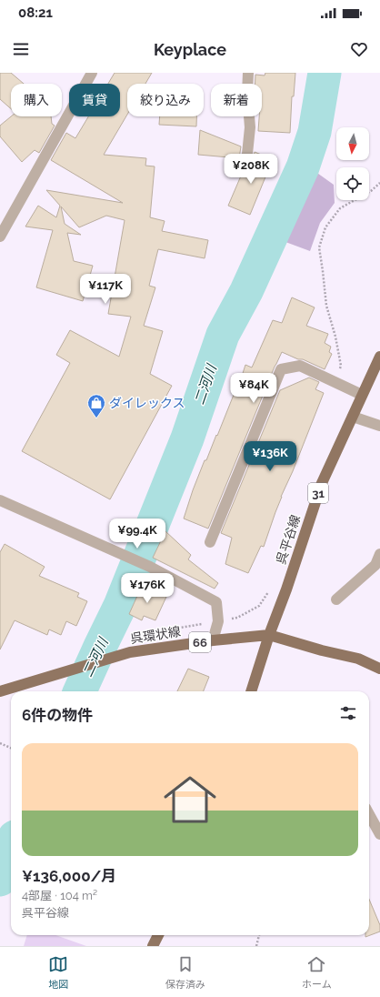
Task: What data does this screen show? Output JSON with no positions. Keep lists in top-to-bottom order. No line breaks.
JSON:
{"streets":{"main road":["31","呉平谷線","呉環状線","66"]},"crossings":[["呉平谷線","呉環状線"]],"water":["二河川"],"places":{"shop":["ダイレックス"]},"north":"bottom","page":{"status":"08:21","header":"Keyplace","chip":["購入","賃貸","絞り込み","新着"],"price":["¥208K","¥117K","¥84K","¥136K","¥99.4K","¥176K"],"heading":"6件の物件","list":[{"name":"¥136,000/月","note":"4部屋 · 104 m² · 呉平谷線"}],"tabs":["地図","保存済み","ホーム"]}}
